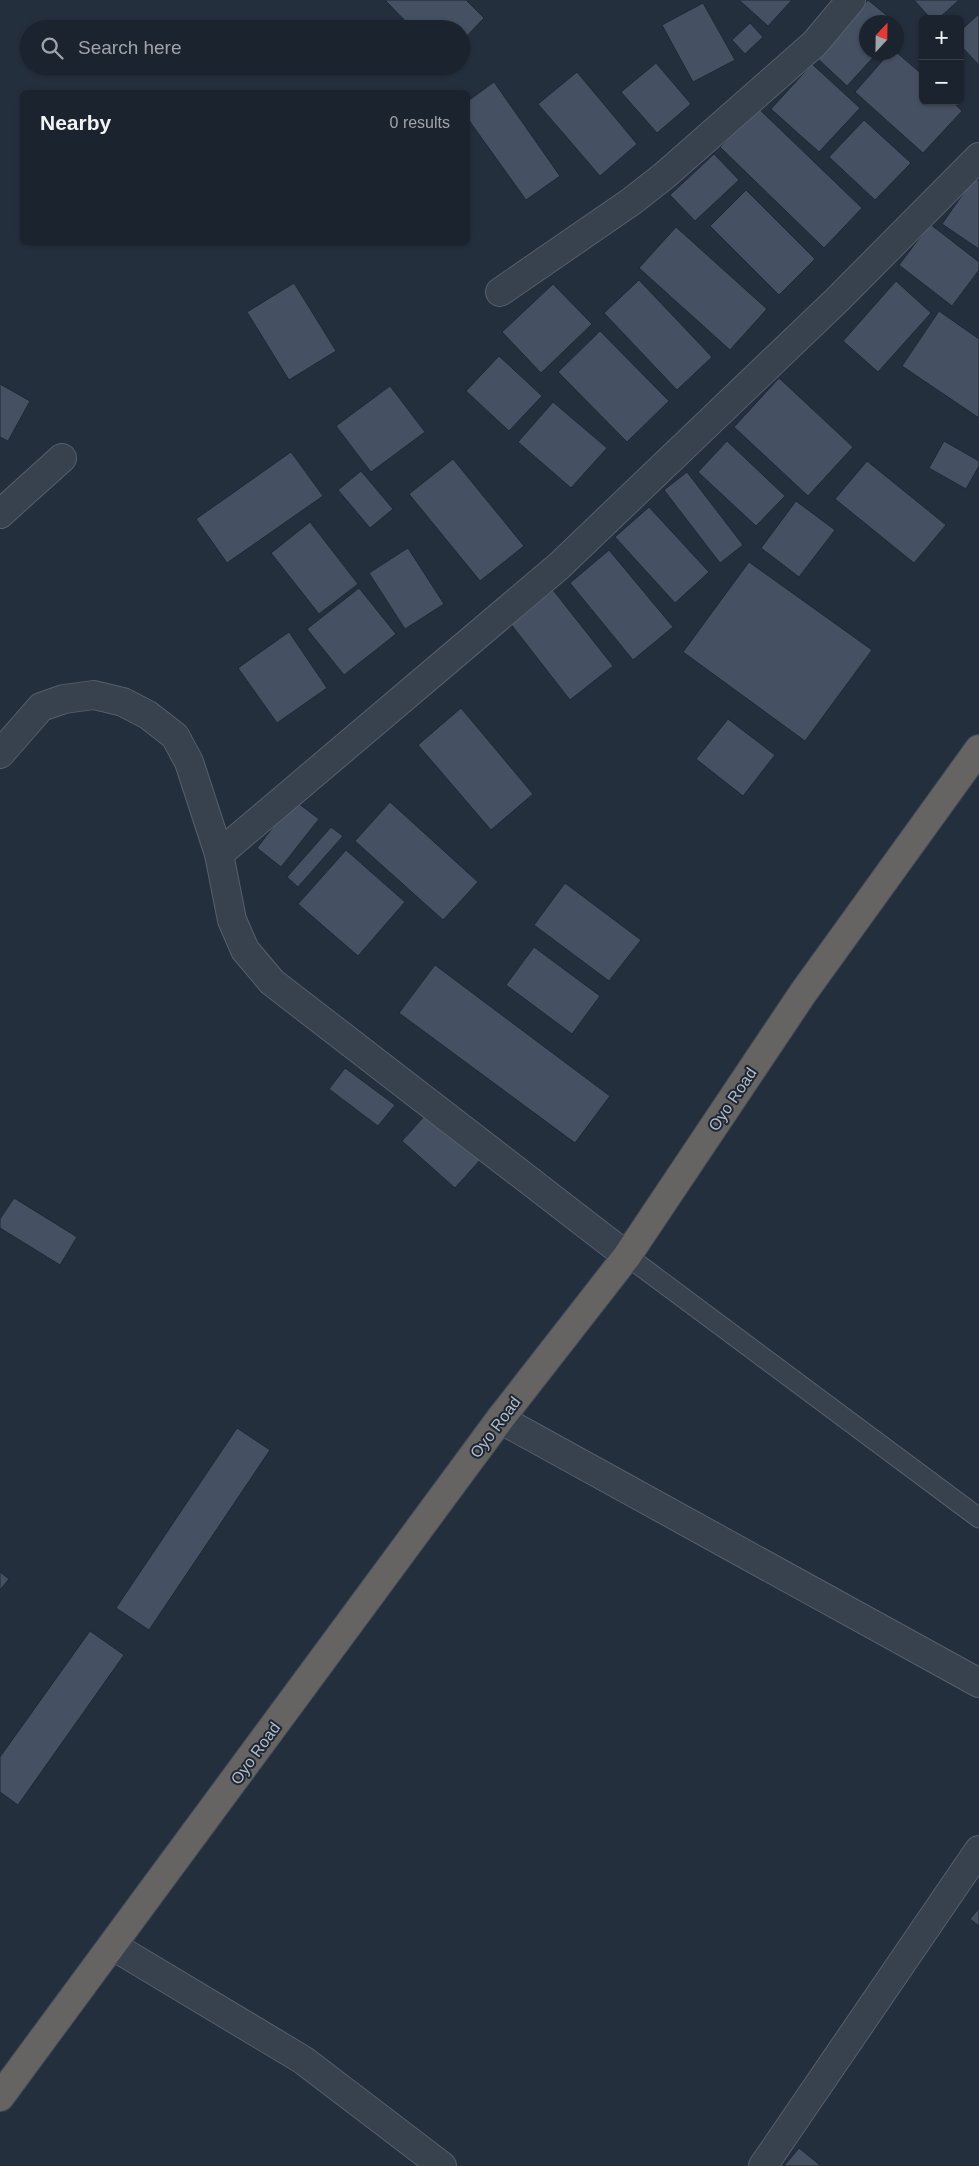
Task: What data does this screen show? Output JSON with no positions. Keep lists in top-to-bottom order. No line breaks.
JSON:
{"streets":{"highway":["Oyo Road"]},"north":"top","page":{"map_buttons":["+","−"],"search":"Search here","heading":["Nearby","0 results"]}}
